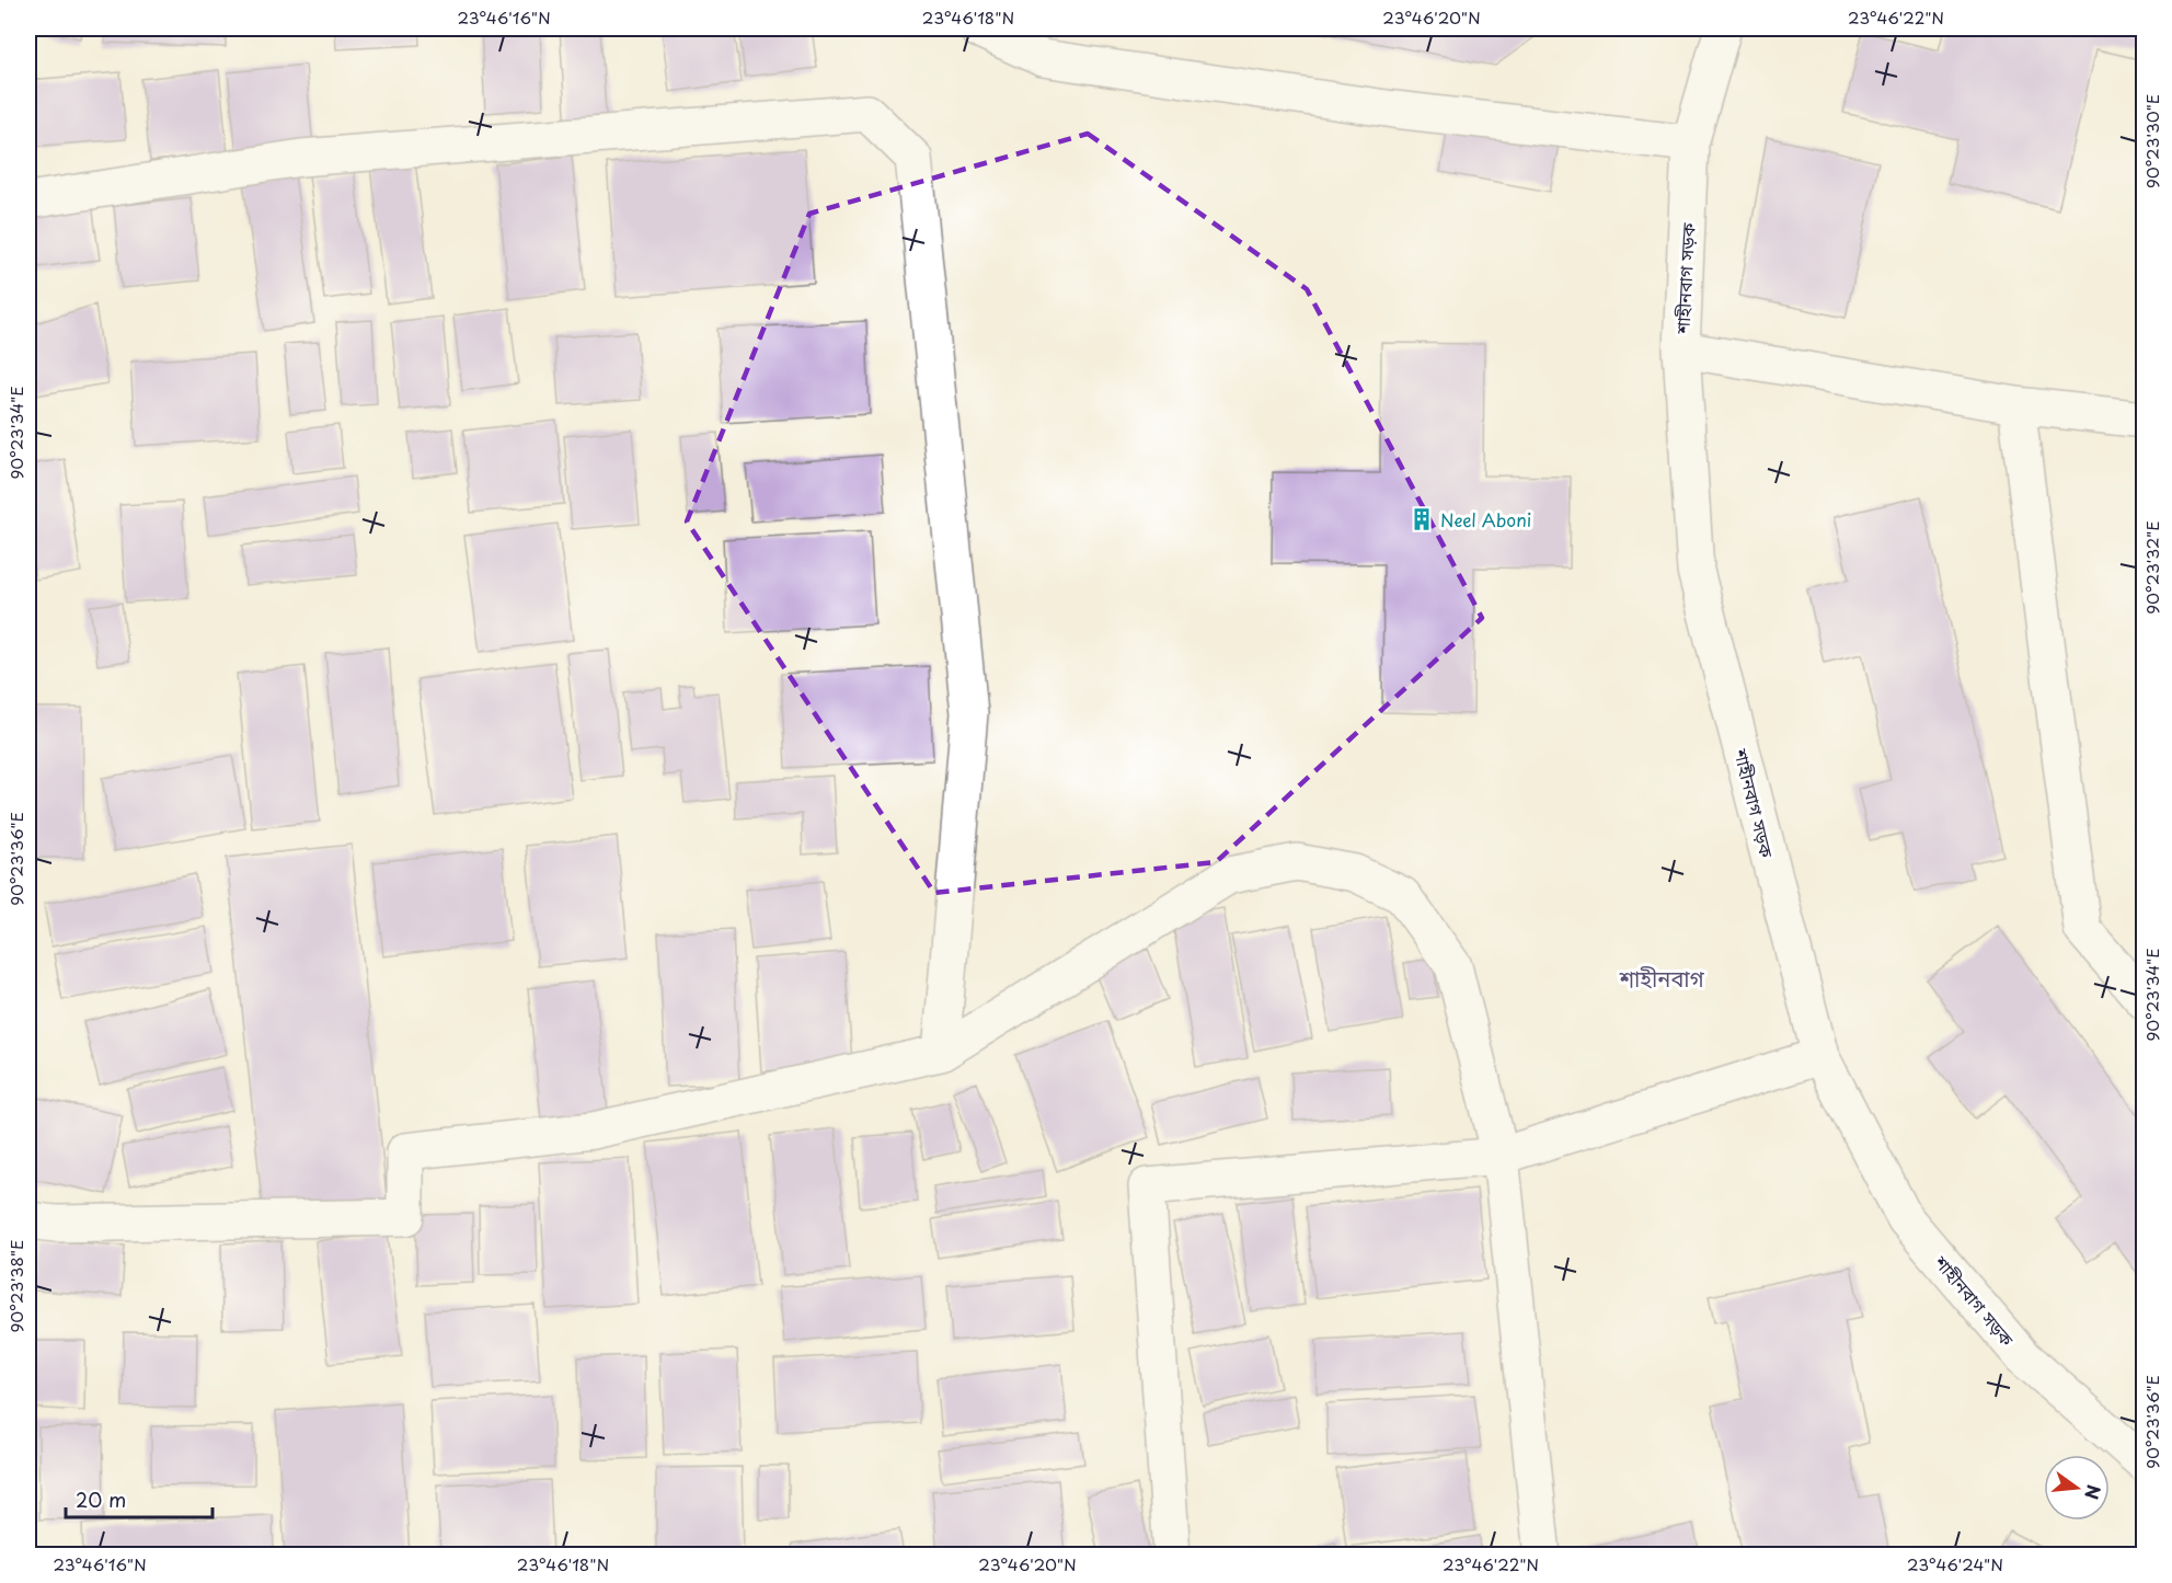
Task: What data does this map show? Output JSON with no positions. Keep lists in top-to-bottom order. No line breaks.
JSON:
{"streets":{"street":["শাহীনবাগ সড়ক"]},"districts":["শাহীনবাগ"],"places":{"building":["Neel Aboni"]},"scale_bar":"20 m","north":"right","coordinates":["23°46'16\"N","23°46'18\"N","23°46'20\"N","23°46'22\"N","90°23'30\"E","90°23'34\"E","90°23'32\"E","90°23'36\"E","90°23'38\"E","23°46'24\"N"]}
